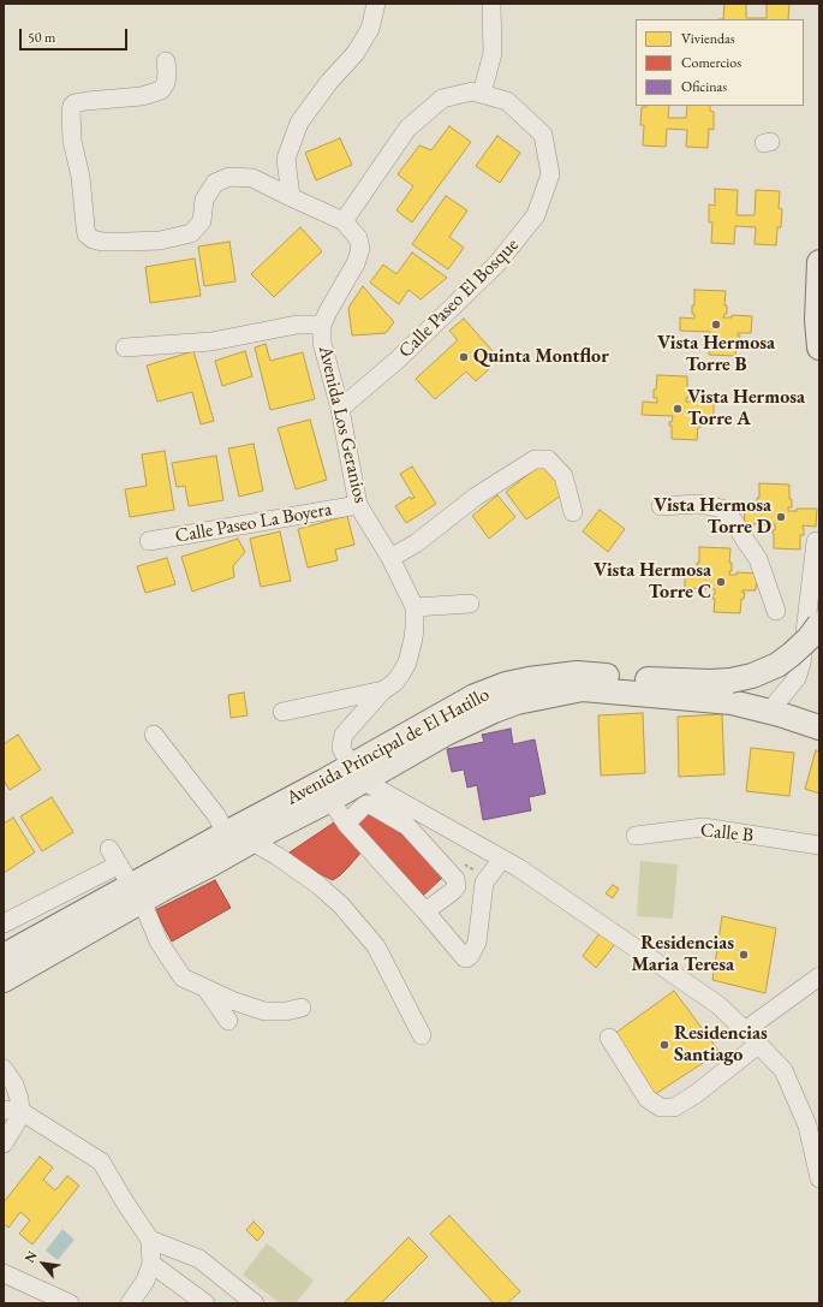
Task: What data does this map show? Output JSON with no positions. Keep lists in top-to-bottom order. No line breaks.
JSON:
{"streets":{"main road":["Avenida Principal de El Hatillo"],"street":["Calle Paseo El Bosque","Avenida Los Geranios","Calle Paseo La Boyera","Calle B"]},"crossings":[["Calle Paseo El Bosque","Avenida Los Geranios"],["Avenida Los Geranios","Calle Paseo La Boyera"],["Avenida Los Geranios","Avenida Principal de El Hatillo"]],"places":["Vista Hermosa Torre B","Quinta Montflor","Vista Hermosa Torre A","Vista Hermosa Torre D","Vista Hermosa Torre C","Residencias Maria Teresa","Residencias Santiago"],"legend":["Viviendas","Comercios","Oficinas"],"scale_bar":"50 m","north":"top left"}
